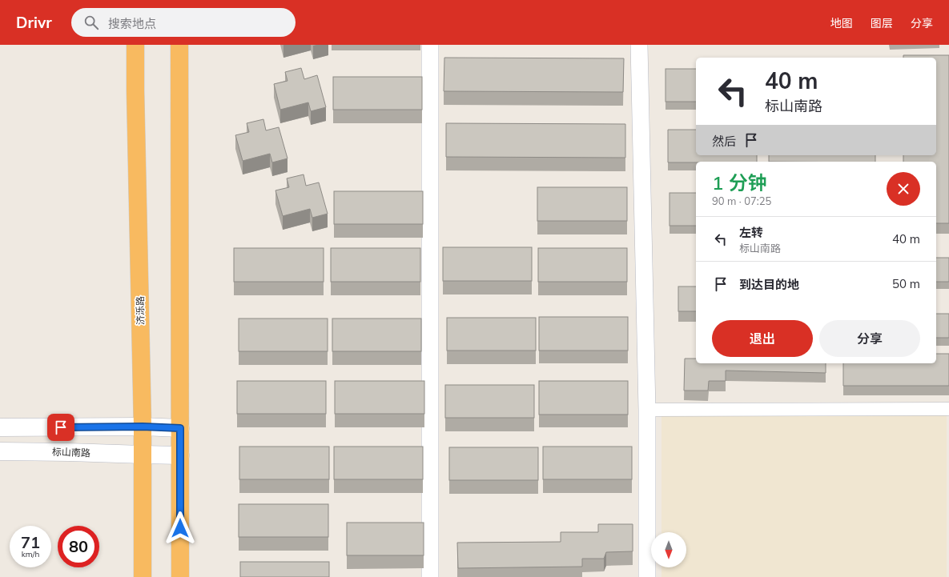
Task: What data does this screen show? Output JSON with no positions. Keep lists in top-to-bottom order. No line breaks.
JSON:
{"streets":{"highway":["济泺路"],"main road":["标山南路"]},"crossings":[["济泺路","标山南路"]],"north":"bottom","page":{"header":"Drivr","search":"搜索地点","nav":["地图","图层","分享"],"turn":["40 m","标山南路"],"then":"然后","heading":["1 分钟","90 m · 07:25"],"list":[{"name":"左转","note":"标山南路","value":"40 m"},{"name":"到达目的地","value":"50 m"}],"buttons":["退出","分享"],"speed":"71 km/h","limit":"80"}}
